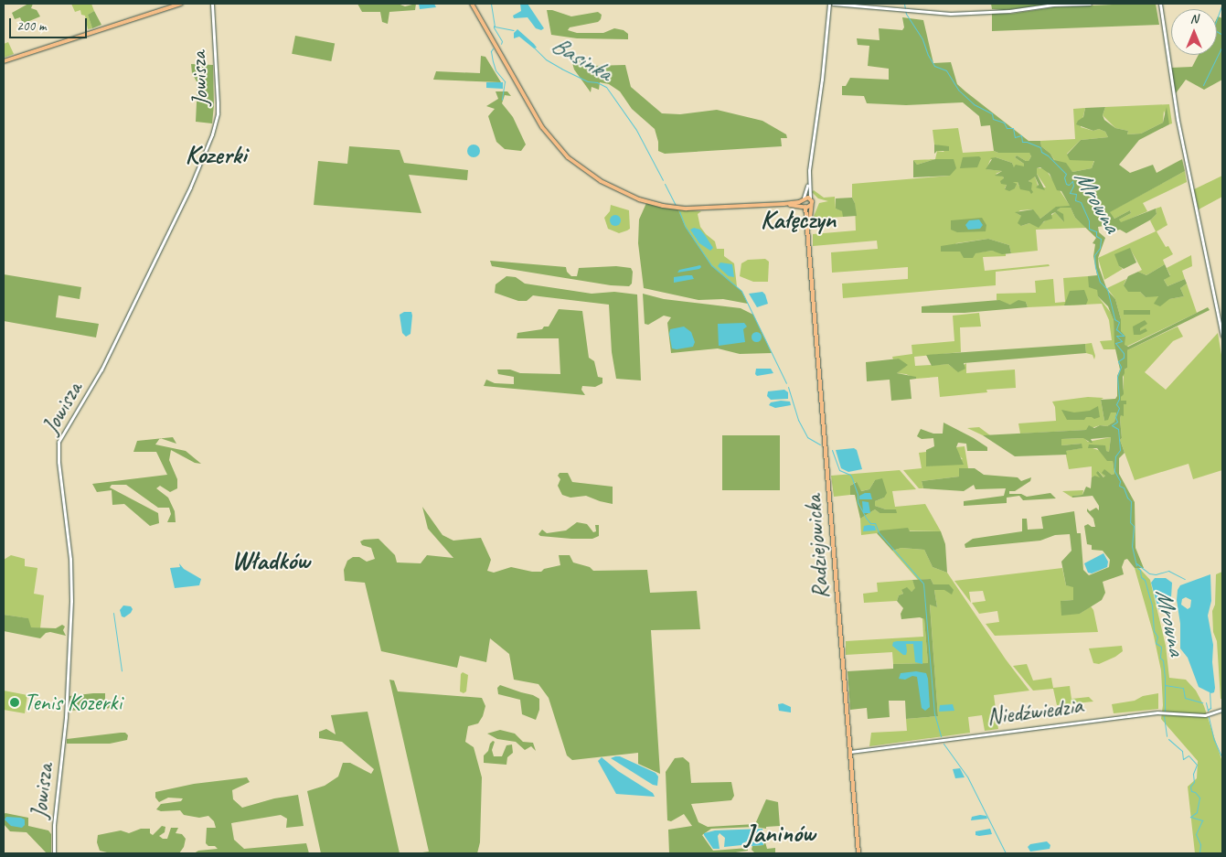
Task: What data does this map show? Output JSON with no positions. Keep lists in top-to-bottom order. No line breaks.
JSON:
{"streets":{"main road":["Radziejowicka"],"street":["Jowisza","Niedźwiedzia"]},"crossings":[["Radziejowicka","Niedźwiedzia"]],"districts":["Kozerki","Kałęczyn","Władków","Janinów"],"water":["Basinka","Mrowna"],"places":["Tenis Kozerki"],"scale_bar":"200 m","north":"top"}
